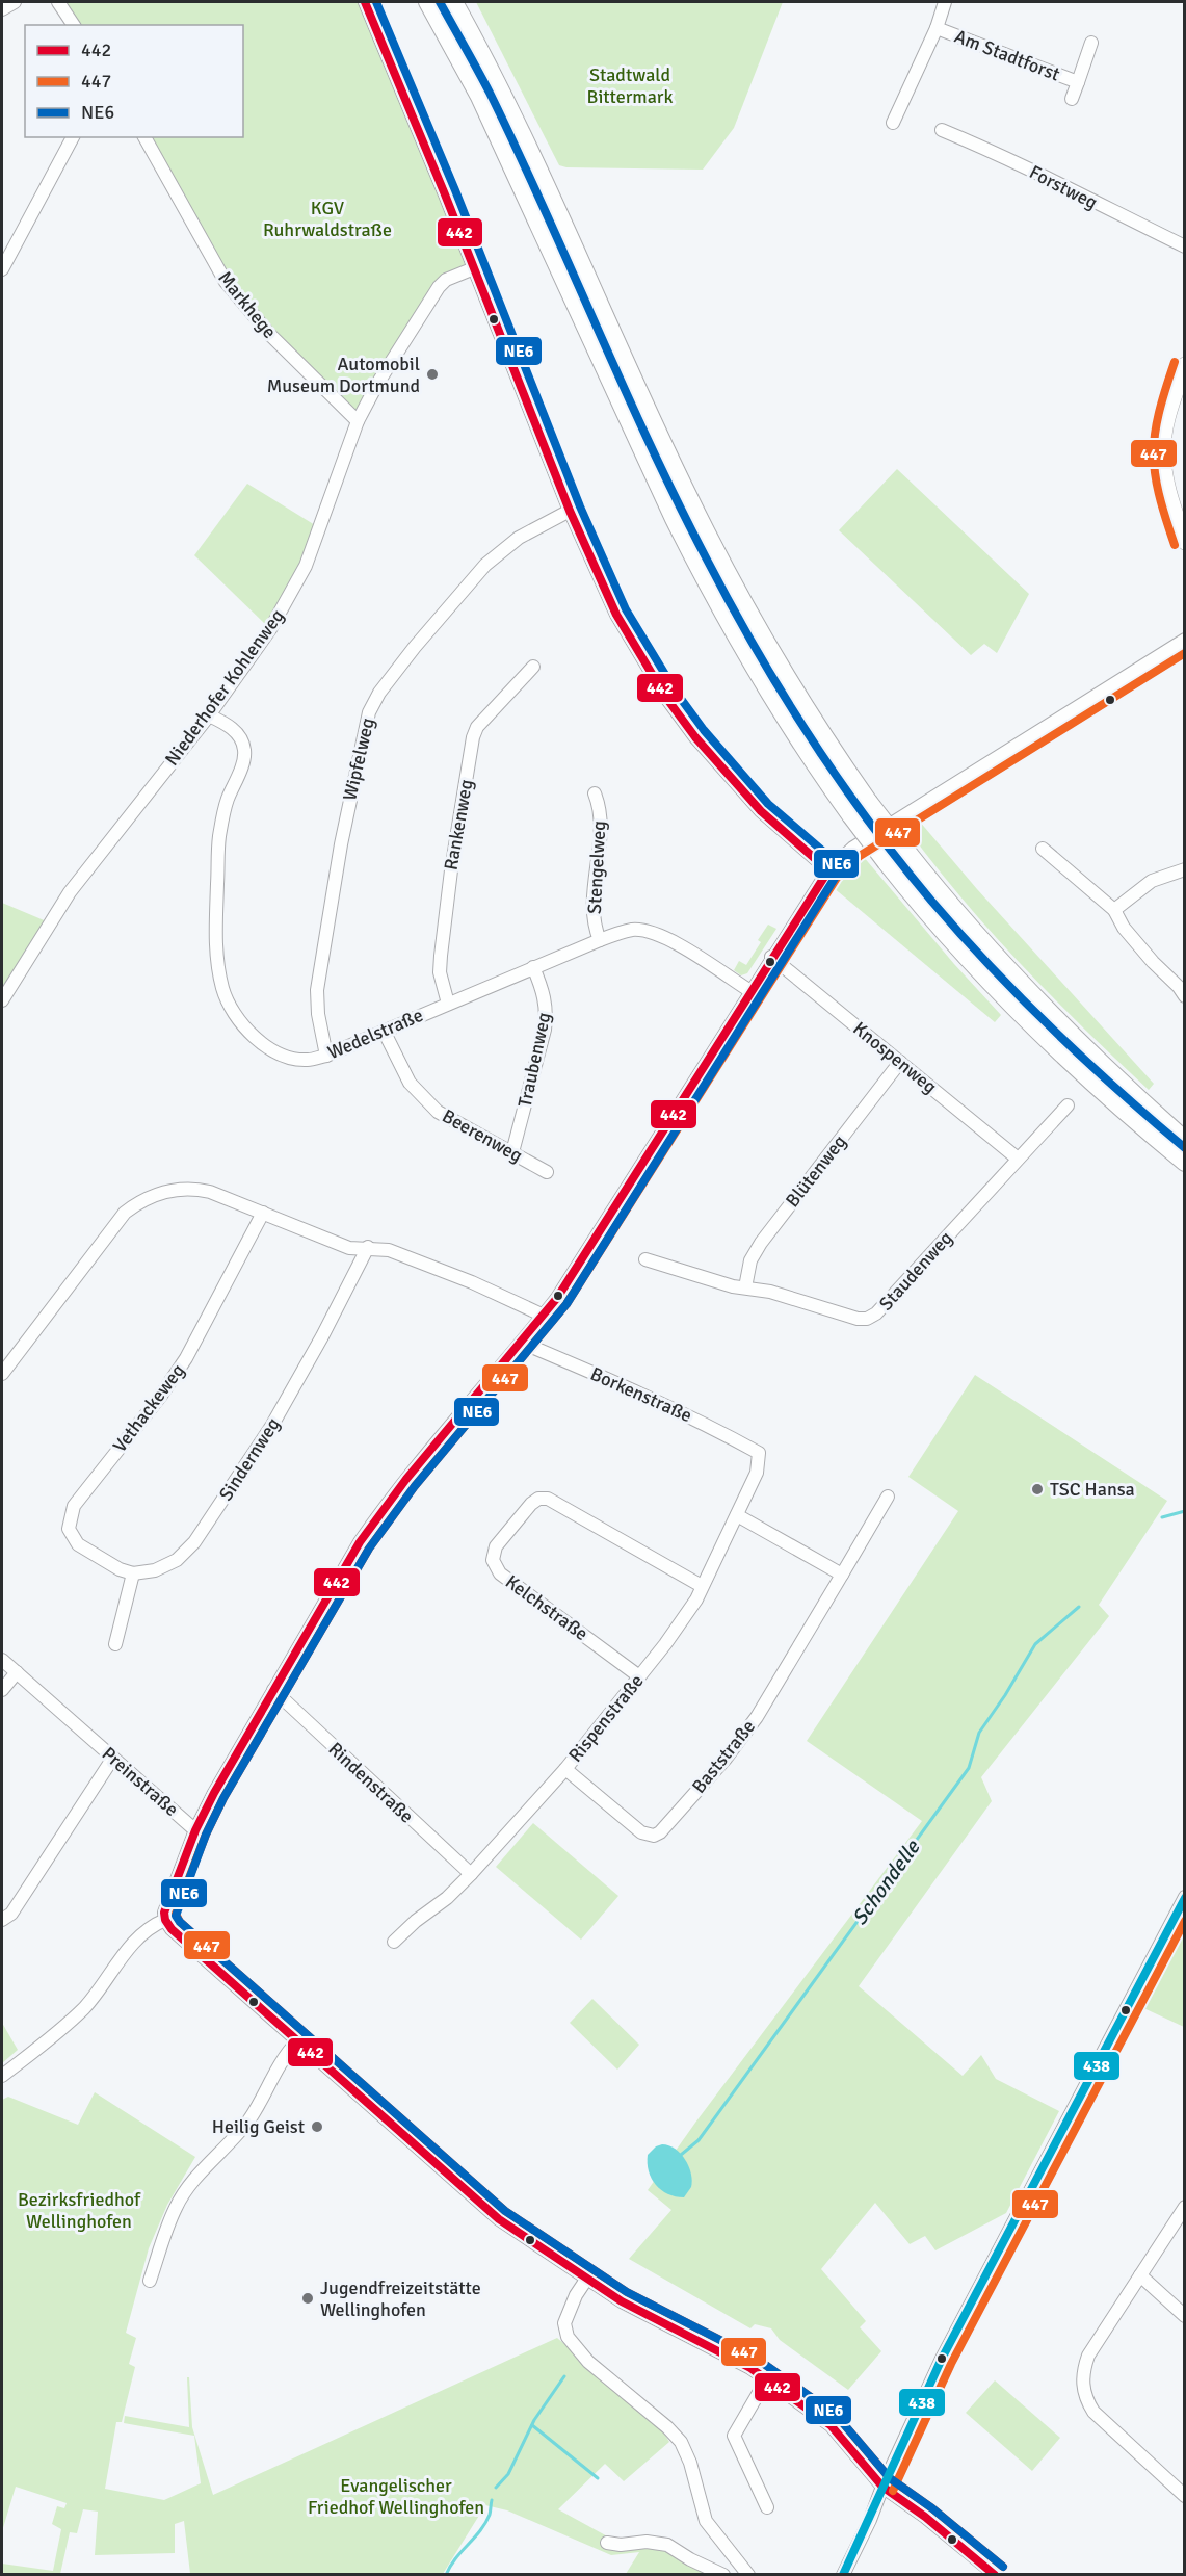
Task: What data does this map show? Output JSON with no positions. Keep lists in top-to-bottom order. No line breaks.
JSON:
{"streets":{"street":["Am Stadtforst","Forstweg","Markhege","Niederhofer Kohlenweg","Wipfelweg","Rankenweg","Stengelweg","Wedelstraße","Knospenweg","Traubenweg","Beerenweg","Blütenweg","Staudenweg","Borkenstraße","Vethackeweg","Sindernweg","Kelchstraße","Rispenstraße","Baststraße","Preinstraße","Rindenstraße"]},"crossings":[["Markhege","Niederhofer Kohlenweg"],["Niederhofer Kohlenweg","Wedelstraße"],["Wipfelweg","Wedelstraße"],["Rankenweg","Wedelstraße"],["Stengelweg","Wedelstraße"],["Wedelstraße","Traubenweg"],["Wedelstraße","Beerenweg"],["Knospenweg","Blütenweg"],["Knospenweg","Staudenweg"],["Traubenweg","Beerenweg"],["Blütenweg","Staudenweg"],["Borkenstraße","Rispenstraße"],["Vethackeweg","Sindernweg"],["Kelchstraße","Rispenstraße"],["Rispenstraße","Baststraße"],["Rispenstraße","Rindenstraße"]],"water":["Schondelle"],"parks":["Stadtwald Bittermark","KGV Ruhrwaldstraße","Bezirksfriedhof Wellinghofen","Evangelischer Friedhof Wellinghofen"],"places":["Automobil Museum Dortmund","TSC Hansa","Heilig Geist","Jugendfreizeitstätte Wellinghofen"],"lines":["transit line 442","transit line NE6","transit line 447","transit line 438"],"legend":["442","447","NE6"]}
